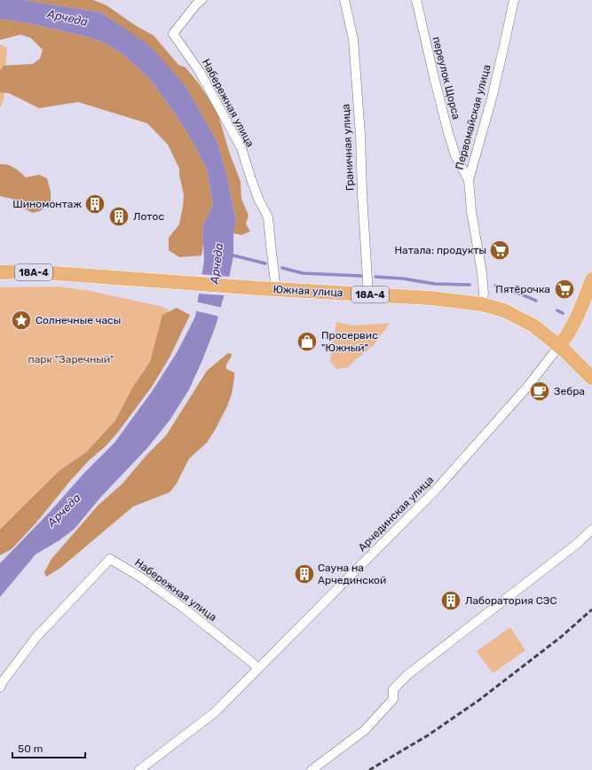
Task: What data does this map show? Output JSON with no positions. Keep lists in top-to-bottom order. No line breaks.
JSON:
{"streets":{"main road":["18А-4","Южная улица"],"street":["переулок Щорса","Набережная улица","Первомайская улица","Граничная улица","Арчединская улица"]},"crossings":[["переулок Щорса","Первомайская улица"],["Набережная улица","Южная улица"],["Набережная улица","Арчединская улица"],["Первомайская улица","Южная улица"],["Граничная улица","Южная улица"],["Южная улица","Арчединская улица"]],"water":["Арчеда"],"parks":["парк \"Заречный\""],"places":{"building":["Шиномонтаж","Лотос","Сауна на Арчединской","Лаборатория СЭС"],"supermarket":["Натала: продукты","Пятёрочка"],"place":["Солнечные часы"],"shop":["Просервис \"Южный\""],"cafe":["Зебра"]},"scale_bar":"50 m"}
